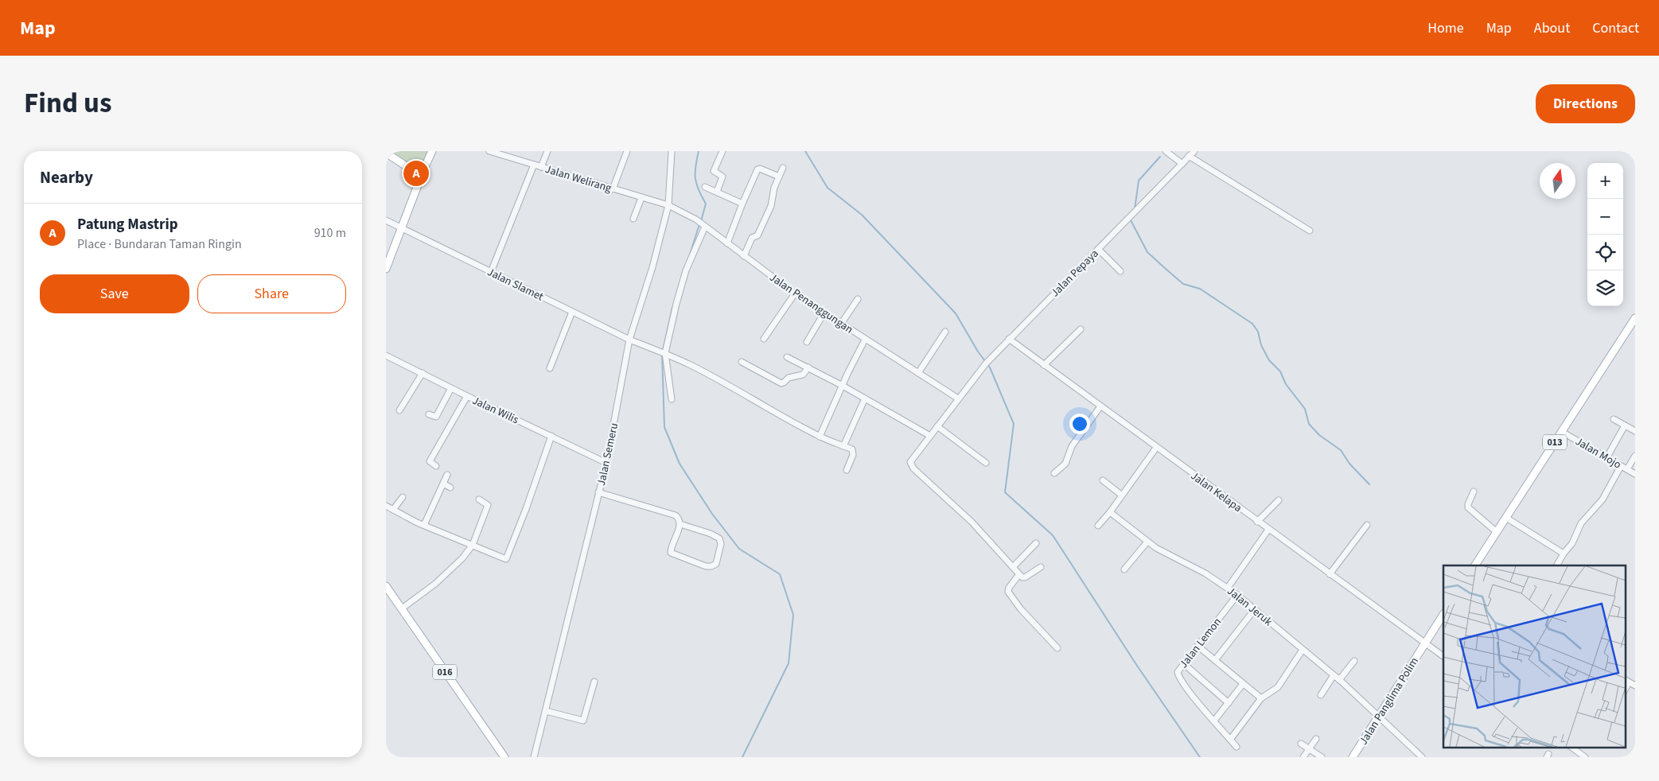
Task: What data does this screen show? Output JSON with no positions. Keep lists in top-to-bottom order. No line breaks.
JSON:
{"streets":{"main road":["013","016","Jalan Panglima Polim"],"street":["Jalan Welirang","Jalan Pepaya","Jalan Slamet","Jalan Penanggungan","Jalan Wilis","Jalan Mojo","Jalan Semeru","Jalan Kelapa","Jalan Jeruk","Jalan Lemon"]},"crossings":[["Jalan Welirang","Jalan Penanggungan"],["Jalan Welirang","Jalan Semeru"],["Jalan Pepaya","Jalan Penanggungan"],["Jalan Pepaya","Jalan Kelapa"],["Jalan Slamet","Jalan Semeru"],["Jalan Penanggungan","Jalan Semeru"],["Jalan Wilis","Jalan Semeru"],["013","Jalan Mojo"],["Jalan Kelapa","Jalan Panglima Polim"],["Jalan Jeruk","Jalan Lemon"],["Jalan Jeruk","Jalan Panglima Polim"]],"north":"top","page":{"header":"Map","nav":["Home","Map","About","Contact"],"title":"Find us","buttons":["Directions",["Save","Share"]],"heading":"Nearby","pins":"A","map_buttons":["+","−"],"list":[{"mark":"A","name":"Patung Mastrip","note":"Place · Bundaran Taman Ringin","value":"910 m"}]}}
